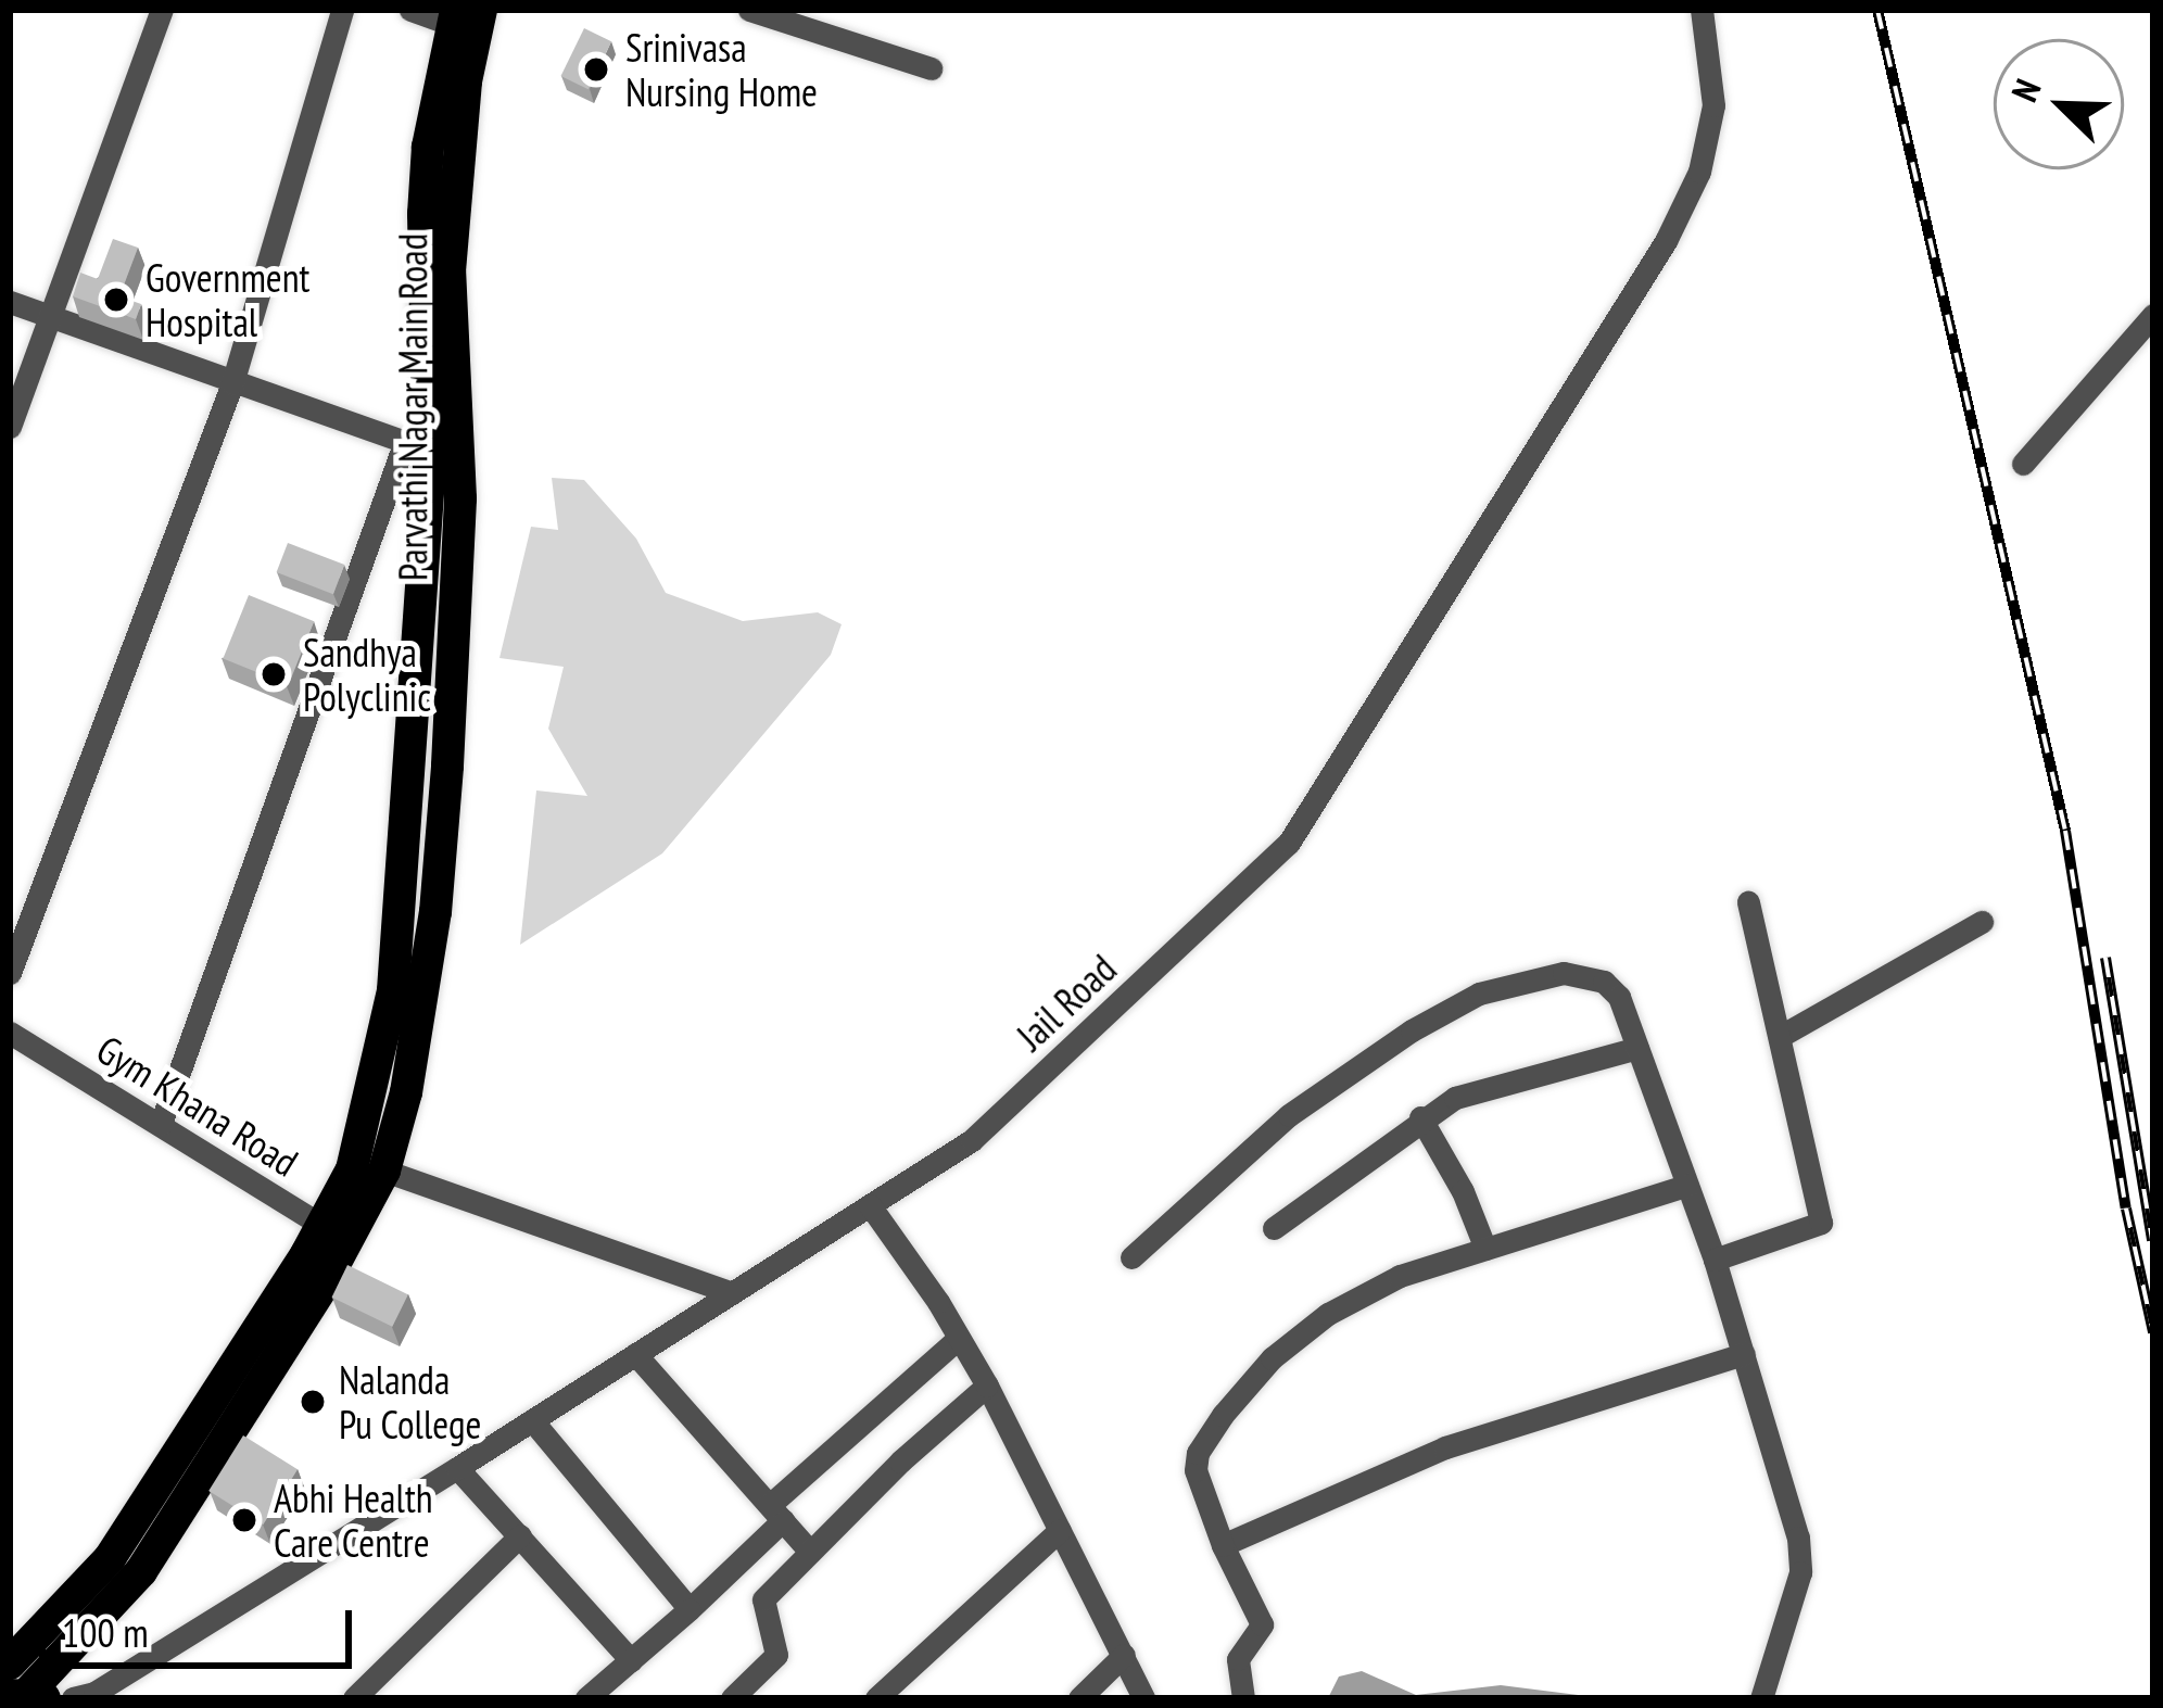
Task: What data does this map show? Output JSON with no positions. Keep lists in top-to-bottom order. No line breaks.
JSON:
{"streets":{"main road":["Parvathi Nagar Main Road"],"street":["Jail Road","Gym Khana Road"]},"crossings":[["Parvathi Nagar Main Road","Gym Khana Road"]],"places":["Srinivasa Nursing Home","Government Hospital","Sandhya Polyclinic","Nalanda Pu College","Abhi Health Care Centre"],"scale_bar":"100 m","north":"top left"}
